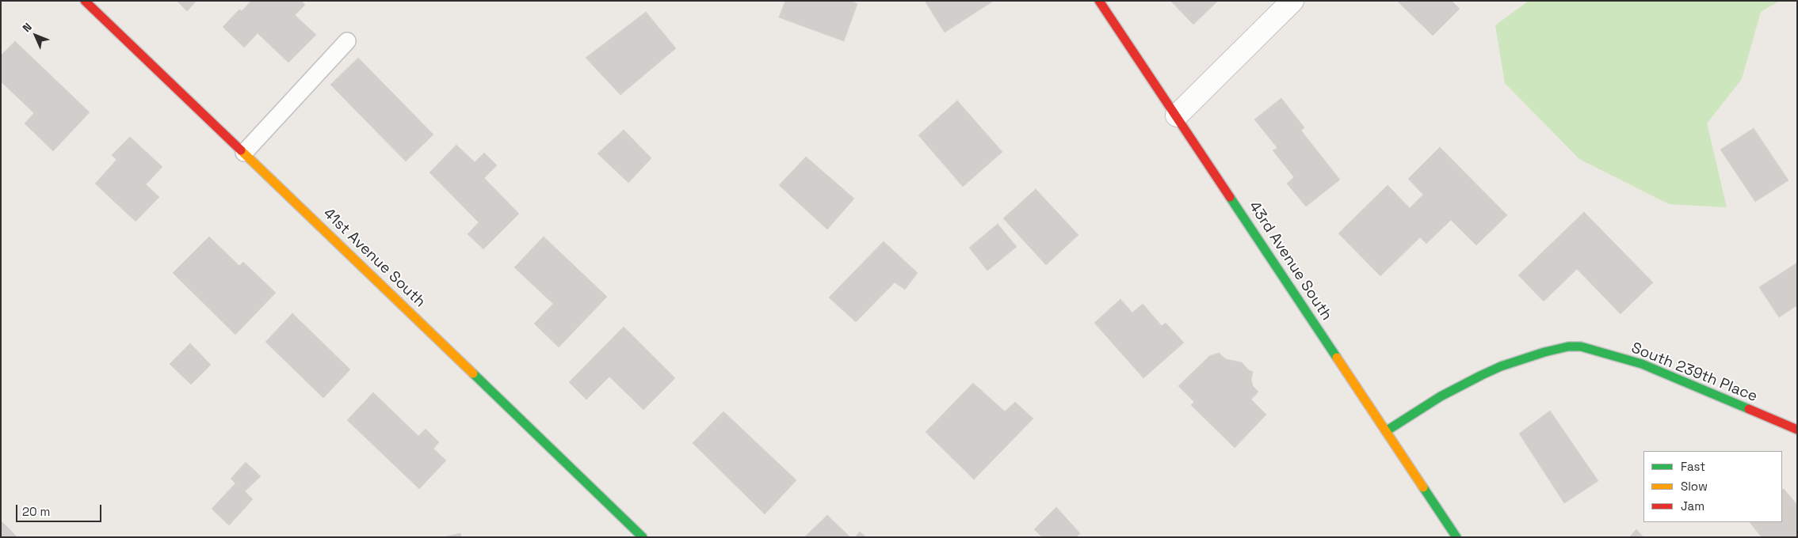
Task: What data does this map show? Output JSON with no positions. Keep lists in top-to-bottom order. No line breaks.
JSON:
{"streets":{"street":["41st Avenue South","43rd Avenue South","South 239th Place"]},"crossings":[["43rd Avenue South","South 239th Place"]],"legend":["Fast","Slow","Jam"],"scale_bar":"20 m","north":"top left"}
